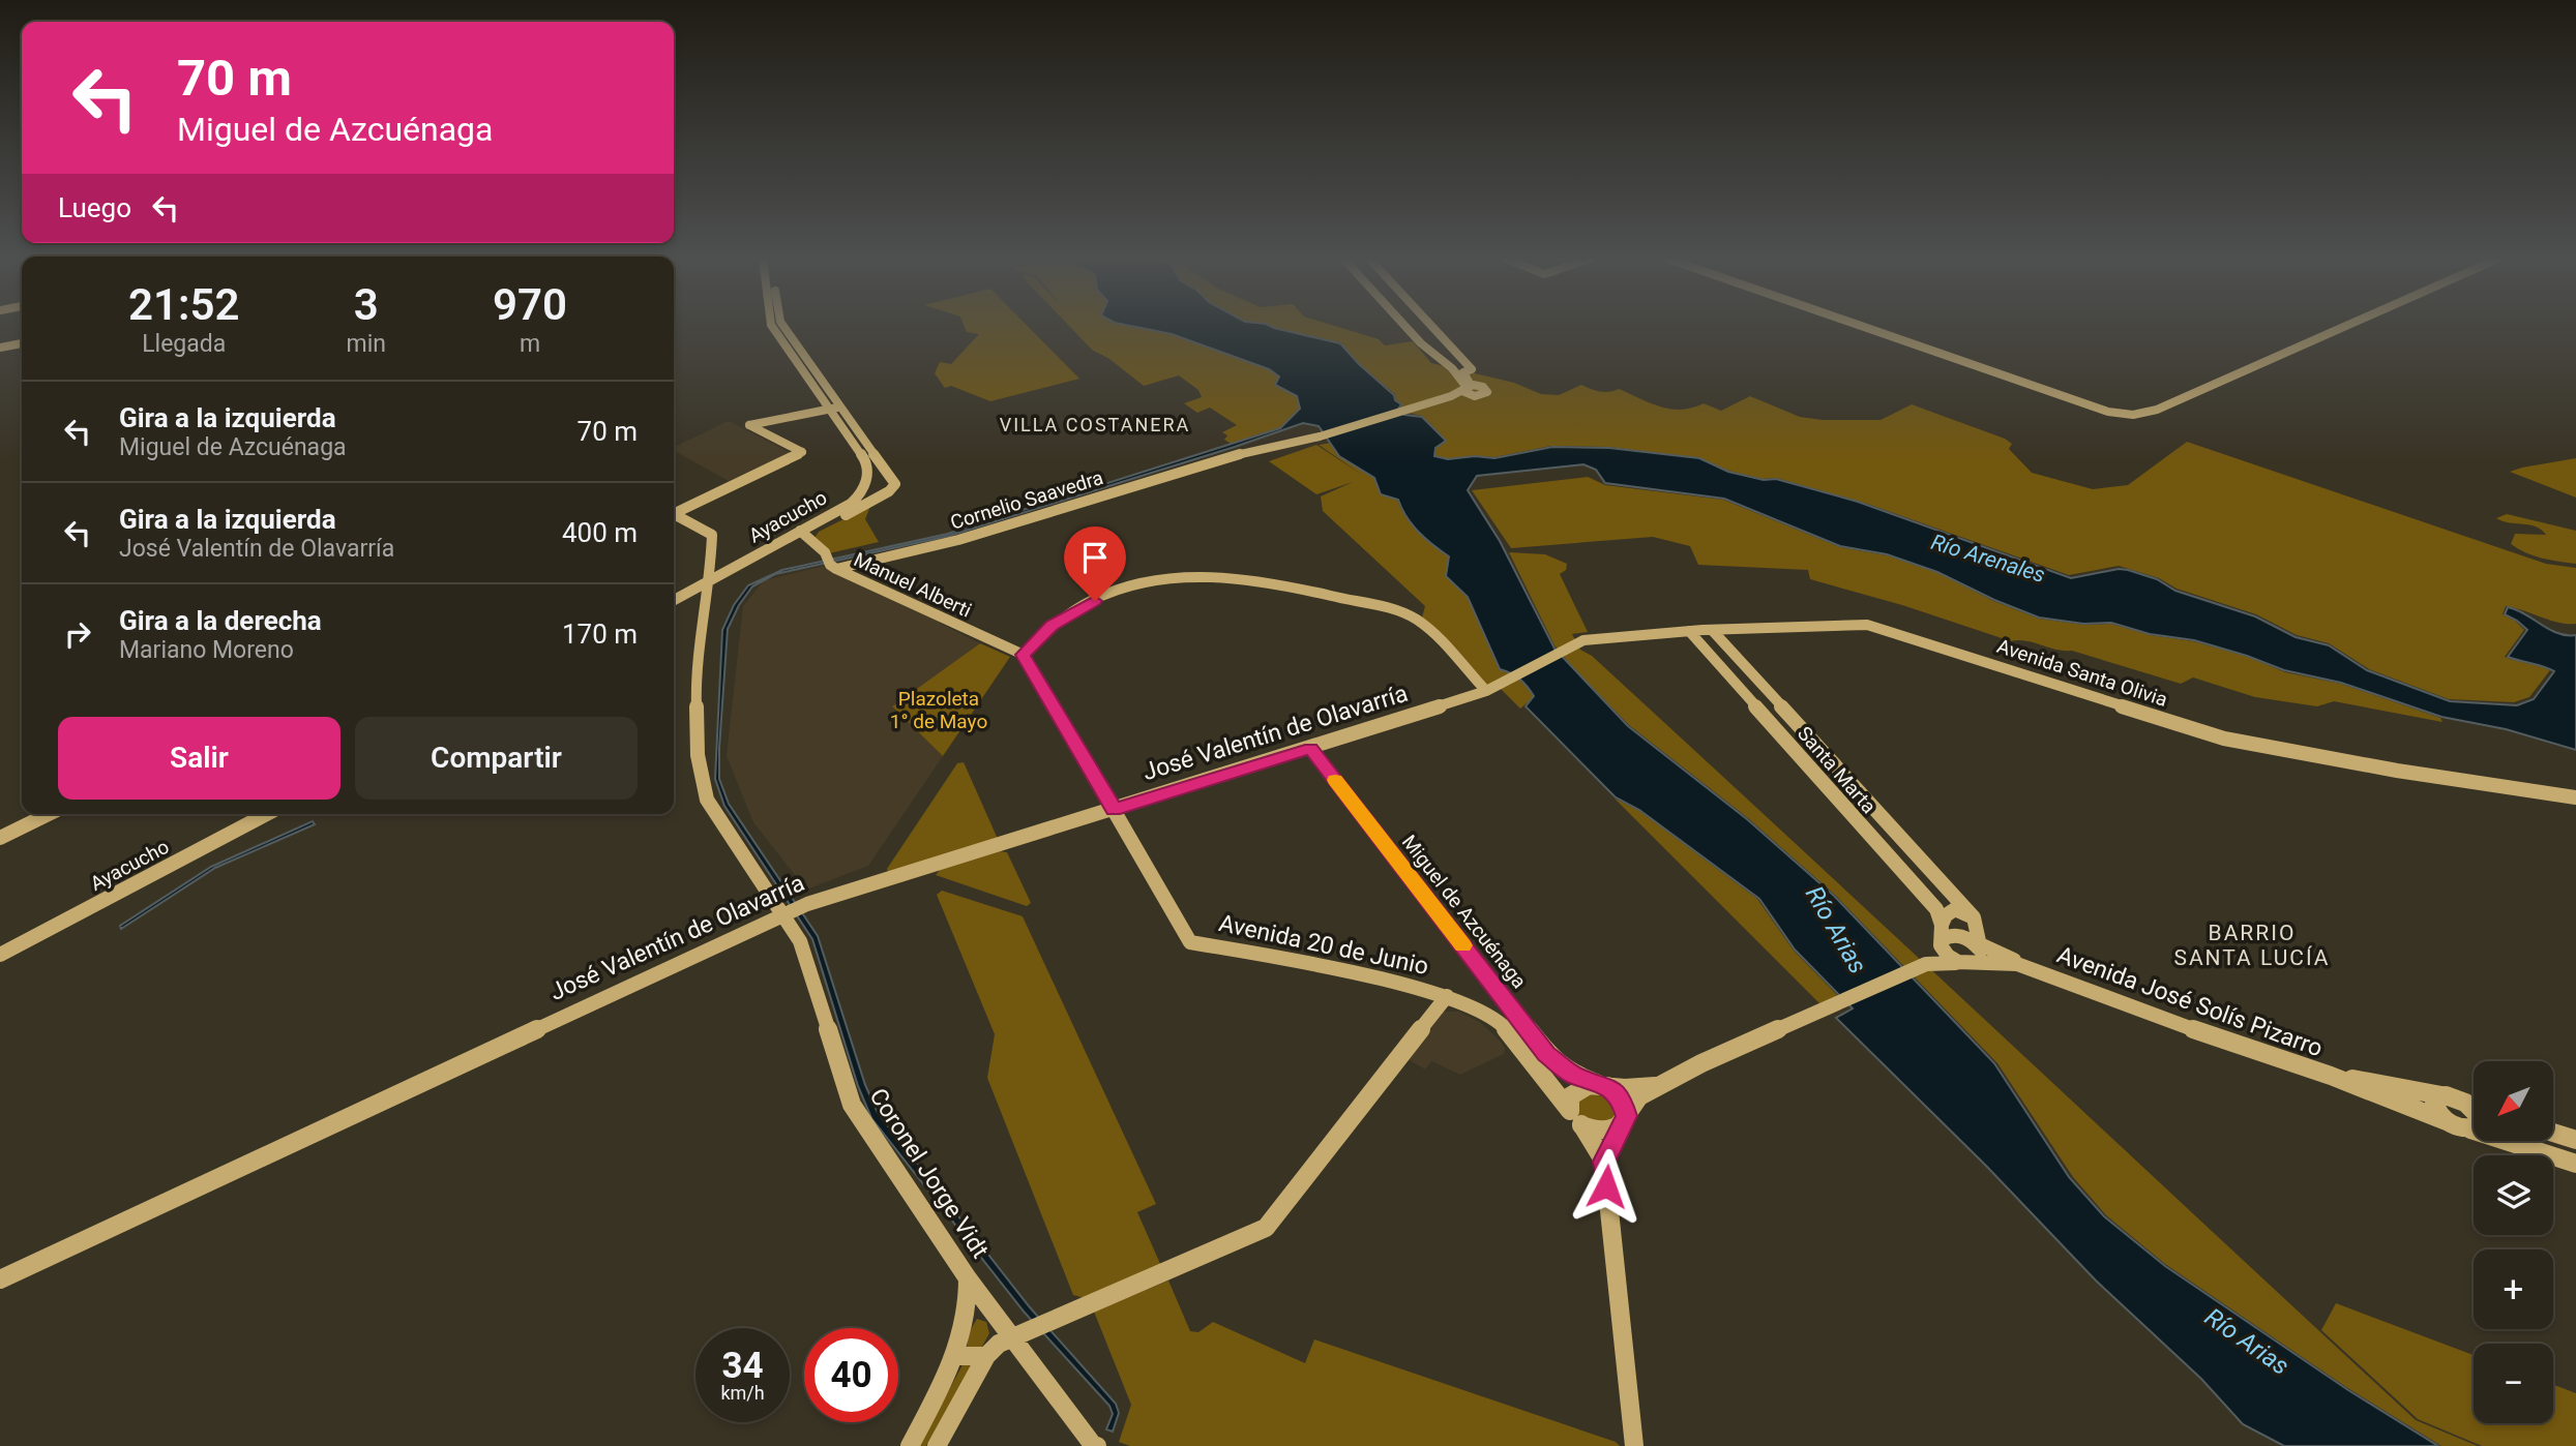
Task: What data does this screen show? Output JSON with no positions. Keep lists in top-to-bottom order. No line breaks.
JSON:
{"streets":{"street":["Cornelio Saavedra","Ayacucho","Manuel Alberti","Avenida Santa Olivia","José Valentín de Olavarría","Santa Marta","Miguel de Azcuénaga","Avenida 20 de Junio","Avenida José Solís Pizarro","Coronel Jorge Vidt"]},"crossings":[["Cornelio Saavedra","Manuel Alberti"],["Ayacucho","Manuel Alberti"],["Ayacucho","Coronel Jorge Vidt"],["Avenida Santa Olivia","José Valentín de Olavarría"],["Avenida Santa Olivia","Santa Marta"],["José Valentín de Olavarría","Miguel de Azcuénaga"],["José Valentín de Olavarría","Coronel Jorge Vidt"],["Santa Marta","Avenida José Solís Pizarro"],["Miguel de Azcuénaga","Avenida 20 de Junio"],["Miguel de Azcuénaga","Avenida José Solís Pizarro"],["Avenida 20 de Junio","Avenida José Solís Pizarro"]],"districts":["VILLA COSTANERA","BARRIO SANTA LUCÍA"],"water":["Río Arenales","Río Arias"],"parks":["Plazoleta 1° de Mayo"],"north":"bottom left","page":{"turn":["70 m","Miguel de Azcuénaga"],"then":"Luego","eta":["21:52","Llegada","3","min","970","m"],"list":[{"name":"Gira a la izquierda","note":"Miguel de Azcuénaga","value":"70 m"},{"name":"Gira a la izquierda","note":"José Valentín de Olavarría","value":"400 m"},{"name":"Gira a la derecha","note":"Mariano Moreno","value":"170 m"}],"buttons":["Salir","Compartir"],"map_buttons":["+","−"],"speed":"34 km/h","limit":"40"}}
